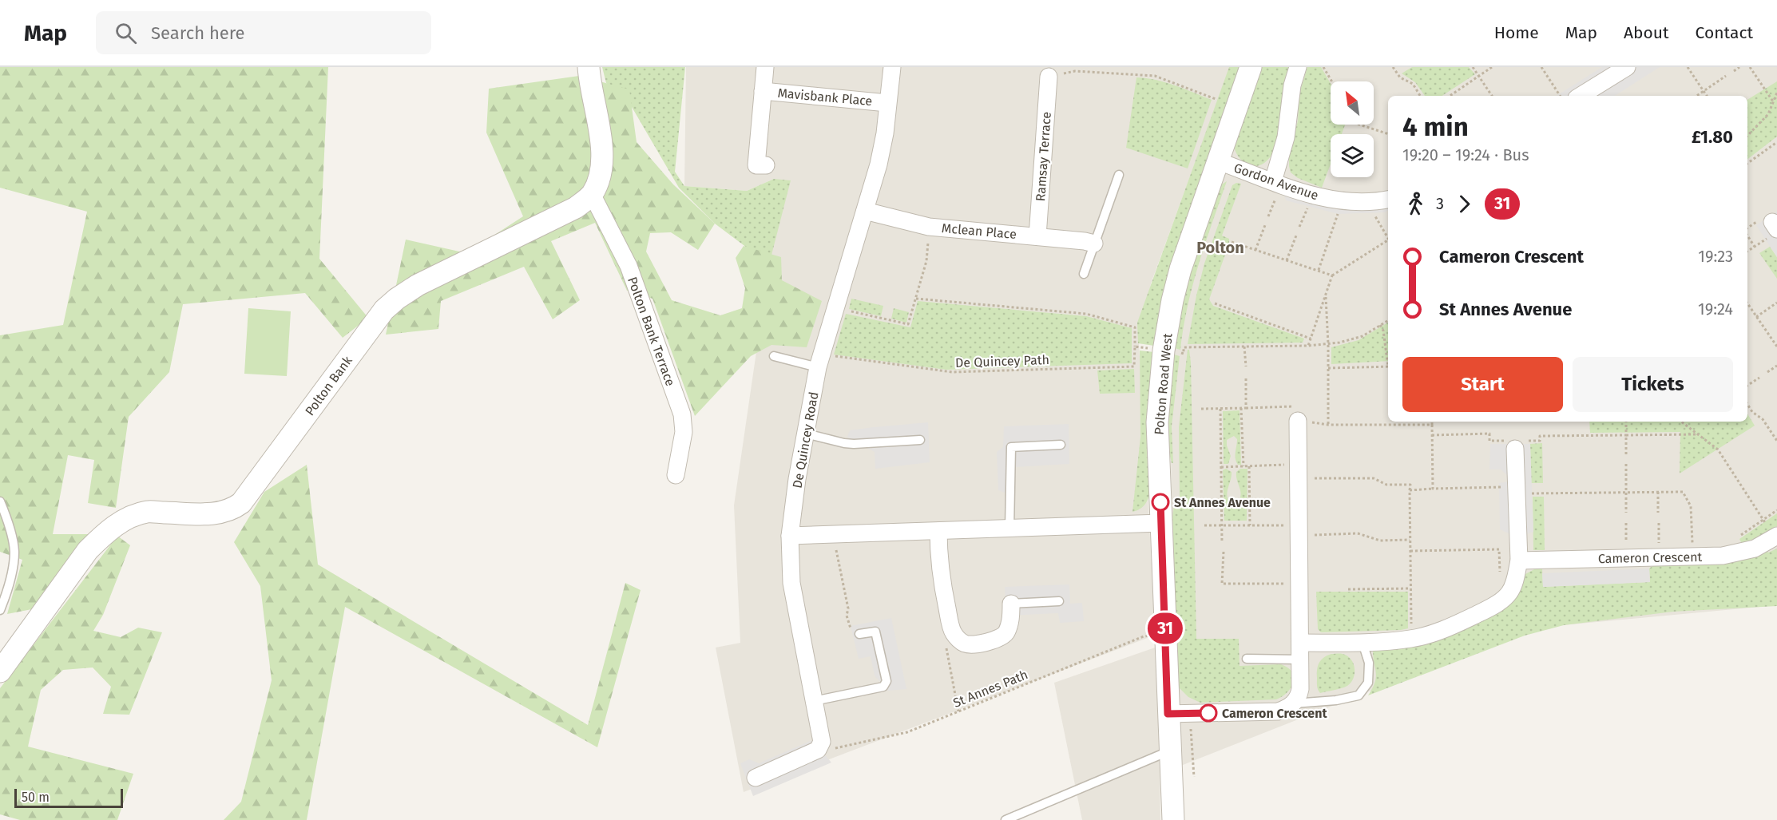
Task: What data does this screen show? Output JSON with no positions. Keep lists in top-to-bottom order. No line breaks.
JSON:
{"streets":{"street":["Mavisbank Place","Ramsay Terrace","Gordon Avenue","Mclean Place","Polton Bank Terrace","Polton Road West","Polton Bank","De Quincey Road","Cameron Crescent"],"path":["De Quincey Path","St Annes Path"]},"crossings":[["Mavisbank Place","De Quincey Road"],["Ramsay Terrace","Mclean Place"],["Gordon Avenue","Polton Road West"],["Mclean Place","De Quincey Road"],["Polton Bank Terrace","Polton Bank"],["De Quincey Path","De Quincey Road"],["Polton Road West","St Annes Path"],["De Quincey Road","St Annes Path"]],"districts":["Polton"],"places":["St Annes Avenue","Cameron Crescent"],"lines":["bus line 31"],"scale_bar":"50 m","north":"top left","page":{"header":"Map","search":"Search here","nav":["Home","Map","About","Contact"],"on_map":"31","heading":["4 min","19:20 – 19:24 · Bus","£1.80"],"legs":["3","31"],"list":[{"name":"Cameron Crescent","value":"19:23"},{"name":"St Annes Avenue","value":"19:24"}],"buttons":["Start","Tickets"],"scale":"50 m"}}
